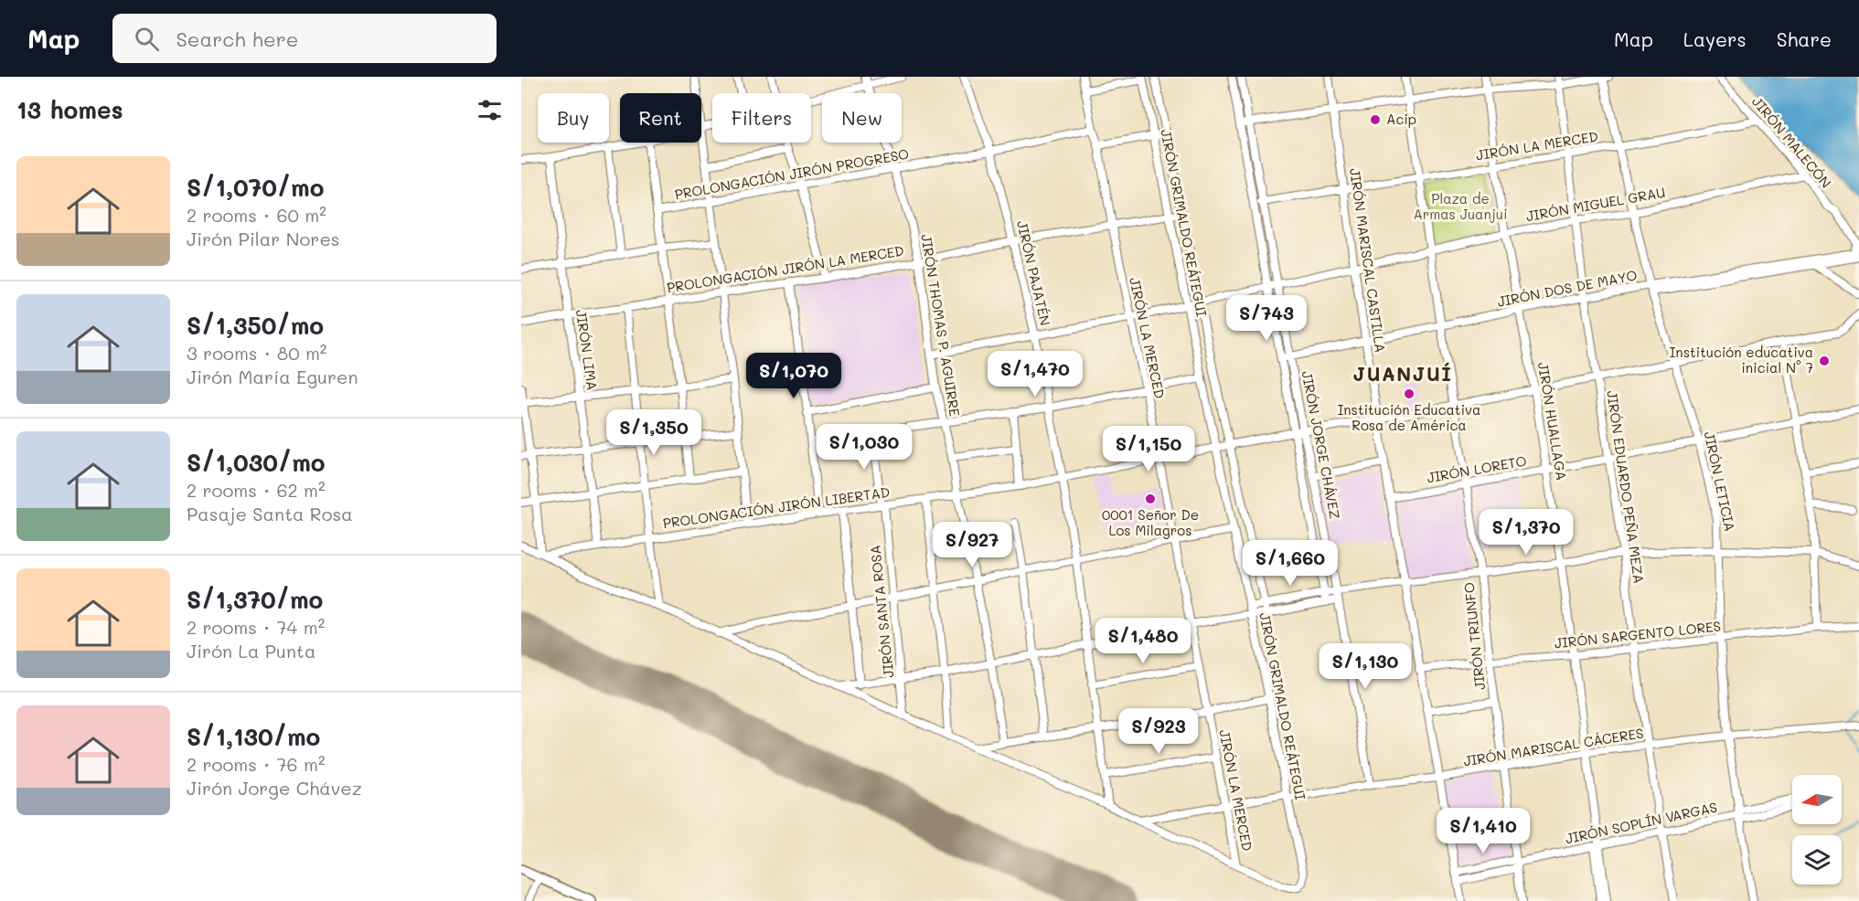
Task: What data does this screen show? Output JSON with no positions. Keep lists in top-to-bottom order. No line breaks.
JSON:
{"streets":{"street":["JIRÓN MALECÓN","JIRÓN LA MERCED","PROLONGACIÓN JIRÓN PROGRESO","JIRÓN MIGUEL GRAU","JIRÓN GRIMALDO REÁTEGUI","JIRÓN MARISCAL CASTILLA","PROLONGACIÓN JIRÓN LA MERCED","JIRÓN PAJATÉN","JIRÓN DOS DE MAYO","JIRÓN THOMAS P. AGUIRRE","JIRÓN LIMA","JIRÓN HUALLAGA","JIRÓN JORGE CHÁVEZ","JIRÓN LORETO","JIRÓN LETICIA","JIRÓN EDUARDO PEÑA MEZA","PROLONGACIÓN JIRÓN LIBERTAD","JIRÓN SANTA ROSA","JIRÓN SARGENTO LORES","JIRÓN TRIUNFO","JIRÓN MARISCAL CÁCERES","JIRÓN SOPLÍN VARGAS"]},"crossings":[["JIRÓN MALECÓN","JIRÓN LA MERCED"],["JIRÓN MALECÓN","JIRÓN MIGUEL GRAU"],["JIRÓN MALECÓN","JIRÓN DOS DE MAYO"],["JIRÓN LA MERCED","PROLONGACIÓN JIRÓN PROGRESO"],["JIRÓN LA MERCED","JIRÓN MIGUEL GRAU"],["JIRÓN LA MERCED","JIRÓN GRIMALDO REÁTEGUI"],["JIRÓN LA MERCED","JIRÓN MARISCAL CASTILLA"],["JIRÓN LA MERCED","PROLONGACIÓN JIRÓN LA MERCED"],["JIRÓN LA MERCED","JIRÓN HUALLAGA"],["JIRÓN LA MERCED","JIRÓN JORGE CHÁVEZ"],["JIRÓN LA MERCED","JIRÓN LETICIA"],["JIRÓN LA MERCED","JIRÓN EDUARDO PEÑA MEZA"],["JIRÓN LA MERCED","PROLONGACIÓN JIRÓN LIBERTAD"],["JIRÓN LA MERCED","JIRÓN TRIUNFO"],["JIRÓN LA MERCED","JIRÓN MARISCAL CÁCERES"],["PROLONGACIÓN JIRÓN PROGRESO","JIRÓN PAJATÉN"],["PROLONGACIÓN JIRÓN PROGRESO","JIRÓN THOMAS P. AGUIRRE"],["JIRÓN MIGUEL GRAU","JIRÓN GRIMALDO REÁTEGUI"],["JIRÓN MIGUEL GRAU","JIRÓN MARISCAL CASTILLA"],["JIRÓN MIGUEL GRAU","JIRÓN PAJATÉN"],["JIRÓN MIGUEL GRAU","JIRÓN THOMAS P. AGUIRRE"],["JIRÓN MIGUEL GRAU","JIRÓN HUALLAGA"],["JIRÓN MIGUEL GRAU","JIRÓN JORGE CHÁVEZ"],["JIRÓN MIGUEL GRAU","JIRÓN LETICIA"],["JIRÓN MIGUEL GRAU","JIRÓN EDUARDO PEÑA MEZA"],["JIRÓN MIGUEL GRAU","JIRÓN TRIUNFO"],["JIRÓN GRIMALDO REÁTEGUI","PROLONGACIÓN JIRÓN LA MERCED"],["JIRÓN GRIMALDO REÁTEGUI","PROLONGACIÓN JIRÓN LIBERTAD"],["JIRÓN GRIMALDO REÁTEGUI","JIRÓN MARISCAL CÁCERES"],["JIRÓN MARISCAL CASTILLA","JIRÓN DOS DE MAYO"],["JIRÓN MARISCAL CASTILLA","JIRÓN LORETO"],["JIRÓN MARISCAL CASTILLA","PROLONGACIÓN JIRÓN LIBERTAD"],["JIRÓN MARISCAL CASTILLA","JIRÓN SARGENTO LORES"],["JIRÓN MARISCAL CASTILLA","JIRÓN MARISCAL CÁCERES"],["JIRÓN MARISCAL CASTILLA","JIRÓN SOPLÍN VARGAS"],["PROLONGACIÓN JIRÓN LA MERCED","JIRÓN PAJATÉN"],["PROLONGACIÓN JIRÓN LA MERCED","JIRÓN THOMAS P. AGUIRRE"],["PROLONGACIÓN JIRÓN LA MERCED","JIRÓN LIMA"],["JIRÓN PAJATÉN","PROLONGACIÓN JIRÓN LIBERTAD"],["JIRÓN DOS DE MAYO","JIRÓN HUALLAGA"],["JIRÓN DOS DE MAYO","JIRÓN JORGE CHÁVEZ"],["JIRÓN DOS DE MAYO","JIRÓN LETICIA"],["JIRÓN DOS DE MAYO","JIRÓN EDUARDO PEÑA MEZA"],["JIRÓN DOS DE MAYO","JIRÓN TRIUNFO"],["JIRÓN THOMAS P. AGUIRRE","PROLONGACIÓN JIRÓN LIBERTAD"],["JIRÓN THOMAS P. AGUIRRE","JIRÓN SANTA ROSA"],["JIRÓN LIMA","PROLONGACIÓN JIRÓN LIBERTAD"],["JIRÓN HUALLAGA","JIRÓN LORETO"],["JIRÓN HUALLAGA","PROLONGACIÓN JIRÓN LIBERTAD"],["JIRÓN HUALLAGA","JIRÓN SARGENTO LORES"],["JIRÓN HUALLAGA","JIRÓN MARISCAL CÁCERES"],["JIRÓN HUALLAGA","JIRÓN SOPLÍN VARGAS"],["JIRÓN JORGE CHÁVEZ","PROLONGACIÓN JIRÓN LIBERTAD"],["JIRÓN JORGE CHÁVEZ","JIRÓN MARISCAL CÁCERES"],["JIRÓN LORETO","JIRÓN LETICIA"],["JIRÓN LORETO","JIRÓN EDUARDO PEÑA MEZA"],["JIRÓN LORETO","JIRÓN TRIUNFO"],["JIRÓN LETICIA","PROLONGACIÓN JIRÓN LIBERTAD"],["JIRÓN LETICIA","JIRÓN SARGENTO LORES"],["JIRÓN LETICIA","JIRÓN MARISCAL CÁCERES"],["JIRÓN LETICIA","JIRÓN SOPLÍN VARGAS"],["JIRÓN EDUARDO PEÑA MEZA","PROLONGACIÓN JIRÓN LIBERTAD"],["JIRÓN EDUARDO PEÑA MEZA","JIRÓN SARGENTO LORES"],["JIRÓN EDUARDO PEÑA MEZA","JIRÓN MARISCAL CÁCERES"],["JIRÓN EDUARDO PEÑA MEZA","JIRÓN SOPLÍN VARGAS"],["PROLONGACIÓN JIRÓN LIBERTAD","JIRÓN SANTA ROSA"],["PROLONGACIÓN JIRÓN LIBERTAD","JIRÓN TRIUNFO"],["JIRÓN SARGENTO LORES","JIRÓN TRIUNFO"],["JIRÓN TRIUNFO","JIRÓN MARISCAL CÁCERES"],["JIRÓN TRIUNFO","JIRÓN SOPLÍN VARGAS"]],"districts":["JUANJUÍ"],"parks":["Plaza de Armas Juanjui"],"places":["Acip","Institución educativa inicial N° 7","Institución Educativa Rosa de América","0001 Señor De Los Milagros"],"north":"left","page":{"header":"Map","search":"Search here","nav":["Map","Layers","Share"],"heading":"13 homes","chip":["Buy","Rent","Filters","New"],"list":[{"name":"S/1,070/mo","note":"2 rooms · 60 m² · Jirón Pilar Nores"},{"name":"S/1,350/mo","note":"3 rooms · 80 m² · Jirón María Eguren"},{"name":"S/1,030/mo","note":"2 rooms · 62 m² · Pasaje Santa Rosa"},{"name":"S/1,370/mo","note":"2 rooms · 74 m² · Jirón La Punta"},{"name":"S/1,130/mo","note":"2 rooms · 76 m² · Jirón Jorge Chávez"}],"price":["S/743","S/1,470","S/1,070","S/1,350","S/1,030","S/1,150","S/1,370","S/927","S/1,660","S/1,480","S/1,130","S/923","S/1,410"]}}
